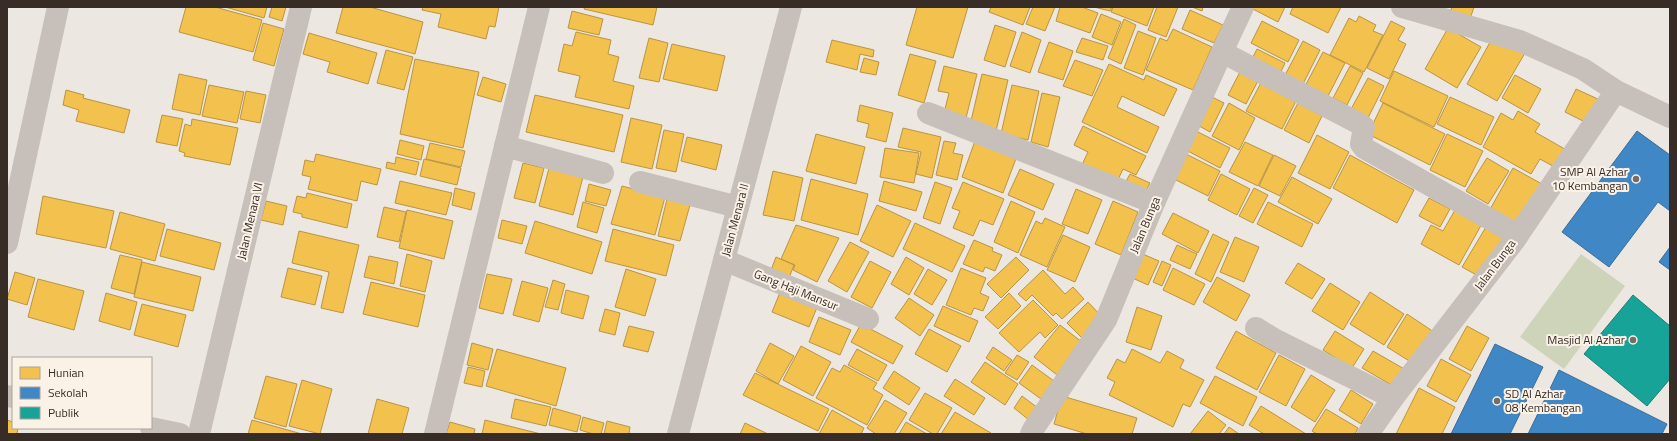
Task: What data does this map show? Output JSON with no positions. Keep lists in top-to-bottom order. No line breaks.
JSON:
{"streets":{"street":["Jalan Menara II","Jalan Menara VI","Jalan Bunga","Gang Haji Mansur"]},"crossings":[["Jalan Menara II","Gang Haji Mansur"]],"places":["SMP Al Azhar 10 Kembangan","Masjid Al Azhar","SD Al Azhar 08 Kembangan"],"legend":["Hunian","Sekolah","Publik"]}
